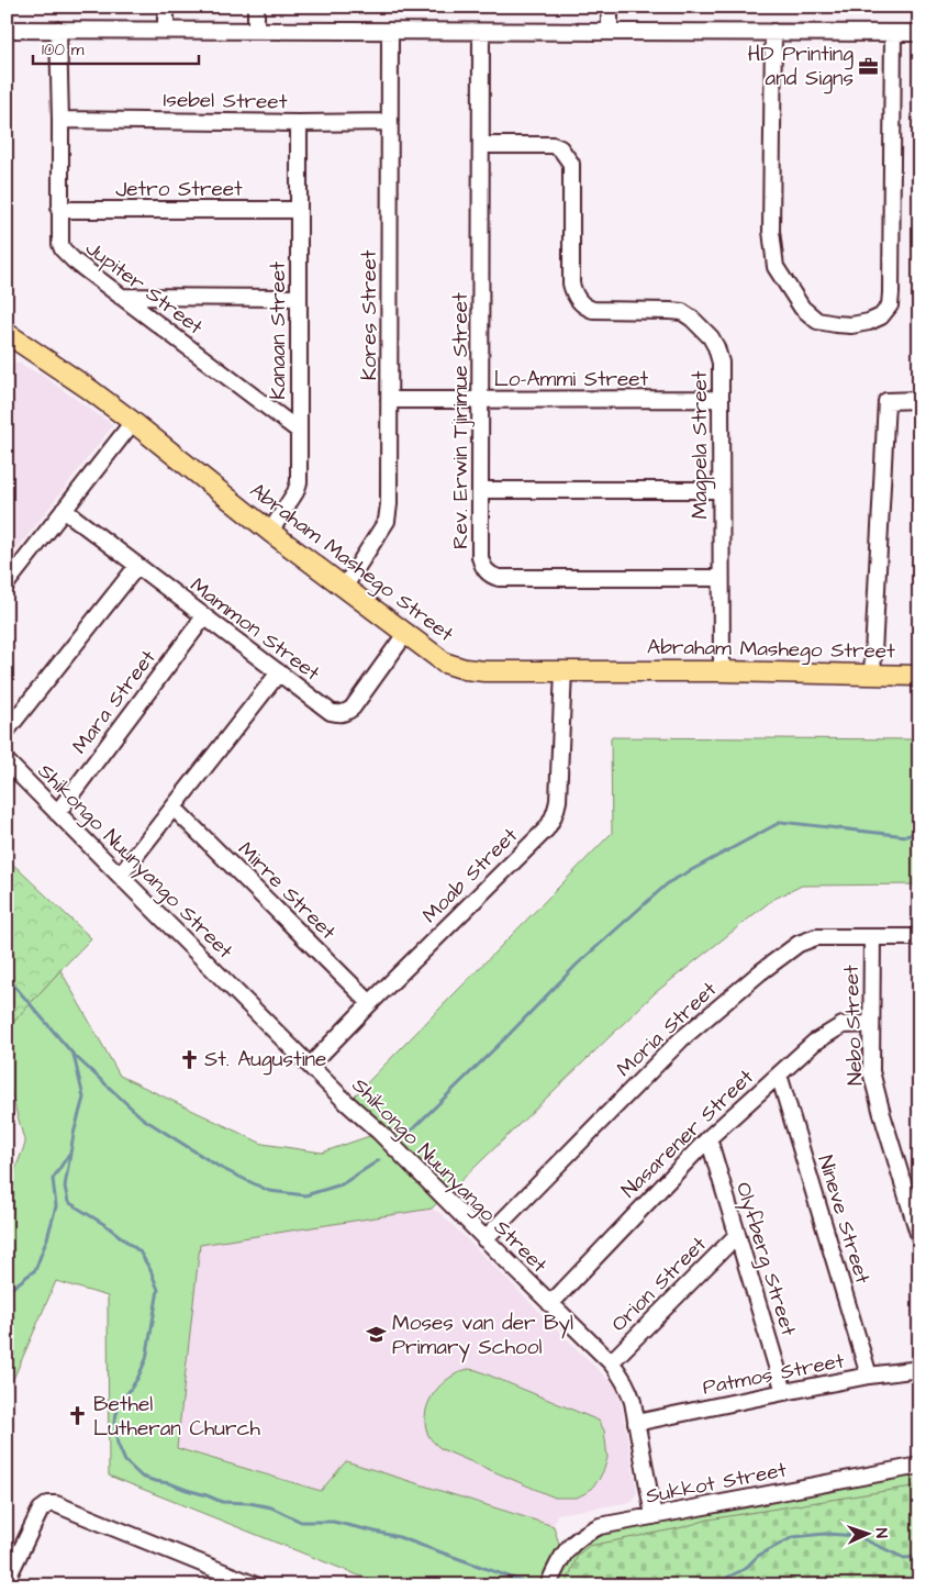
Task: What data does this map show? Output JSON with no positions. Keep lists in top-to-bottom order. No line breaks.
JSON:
{"streets":{"main road":["Abraham Mashego Street"],"street":["Isebel Street","Jetro Street","Jupiter Street","Kores Street","Kanaan Street","Lo-Ammi Street","Rev. Erwin Tjirimue Street","Magpela Street","Mammon Street","Mara Street","Shikongo Nuunyango Street","Moab Street","Mirre Street","Nebo Street","Moria Street","Nasarener Street","Nineve Street","Olyfberg Street","Orion Street","Patmos Street","Sukkot Street"]},"crossings":[["Isebel Street","Jupiter Street"],["Isebel Street","Kores Street"],["Isebel Street","Kanaan Street"],["Jetro Street","Jupiter Street"],["Jetro Street","Kanaan Street"],["Jupiter Street","Kanaan Street"],["Kores Street","Lo-Ammi Street"],["Kores Street","Abraham Mashego Street"],["Kanaan Street","Abraham Mashego Street"],["Lo-Ammi Street","Rev. Erwin Tjirimue Street"],["Lo-Ammi Street","Magpela Street"],["Rev. Erwin Tjirimue Street","Magpela Street"],["Magpela Street","Abraham Mashego Street"],["Abraham Mashego Street","Mammon Street"],["Abraham Mashego Street","Moab Street"],["Mammon Street","Mara Street"],["Mara Street","Shikongo Nuunyango Street"],["Shikongo Nuunyango Street","Moab Street"],["Shikongo Nuunyango Street","Moria Street"],["Shikongo Nuunyango Street","Nasarener Street"],["Shikongo Nuunyango Street","Orion Street"],["Shikongo Nuunyango Street","Patmos Street"],["Shikongo Nuunyango Street","Sukkot Street"],["Moab Street","Mirre Street"],["Nebo Street","Moria Street"],["Nebo Street","Nasarener Street"],["Nasarener Street","Nineve Street"],["Nasarener Street","Olyfberg Street"],["Nineve Street","Patmos Street"],["Olyfberg Street","Orion Street"],["Olyfberg Street","Patmos Street"]],"places":{"office":["HD Printing and Signs"],"church":["St. Augustine","Bethel Lutheran Church"],"school or university":["Moses van der Byl Primary School"]},"scale_bar":"100 m","north":"right"}
